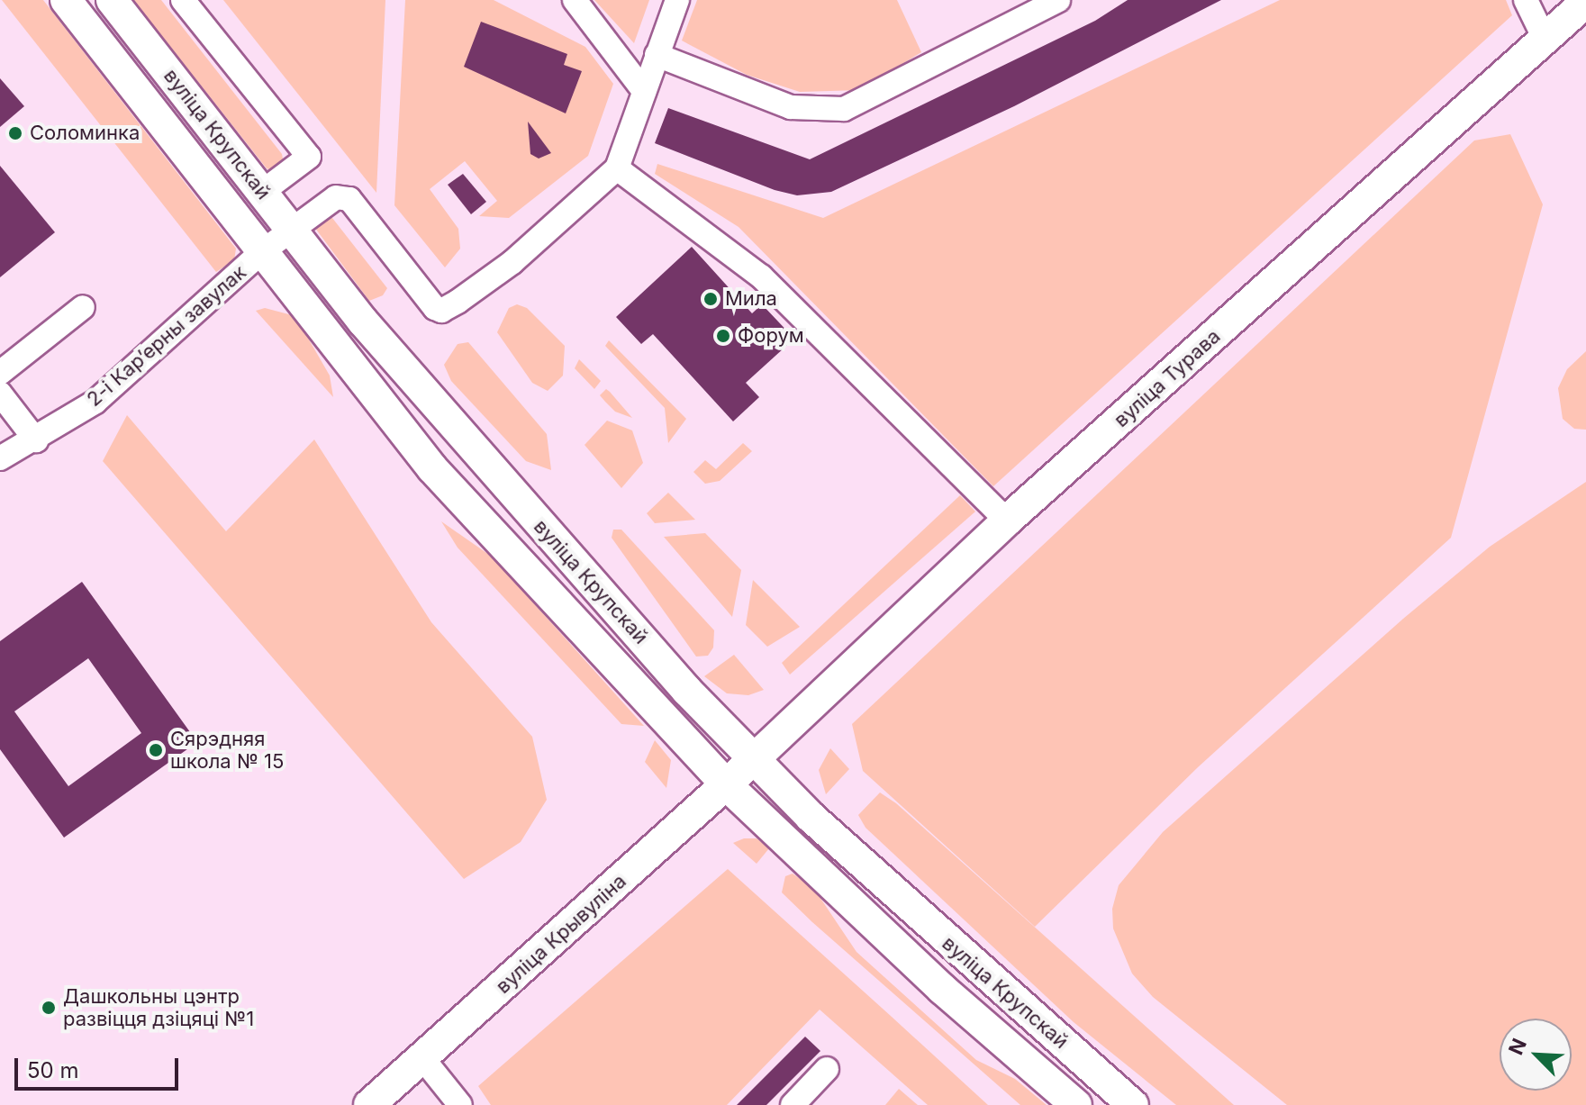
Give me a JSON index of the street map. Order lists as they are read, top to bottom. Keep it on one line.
{"streets":{"main road":["вуліца Крупскай","вуліца Турава","вуліца Крывуліна"],"street":["2-і Карʼерны завулак"]},"crossings":[["вуліца Крупскай","2-і Карʼерны завулак"],["вуліца Крупскай","вуліца Турава"],["вуліца Крупскай","вуліца Крывуліна"],["вуліца Турава","вуліца Крывуліна"]],"places":["Соломинка","Мила","Форум","Сярэдняя школа № 15","Дашкольны цэнтр развіцця дзіцяці №1"],"scale_bar":"50 m","north":"top left"}
